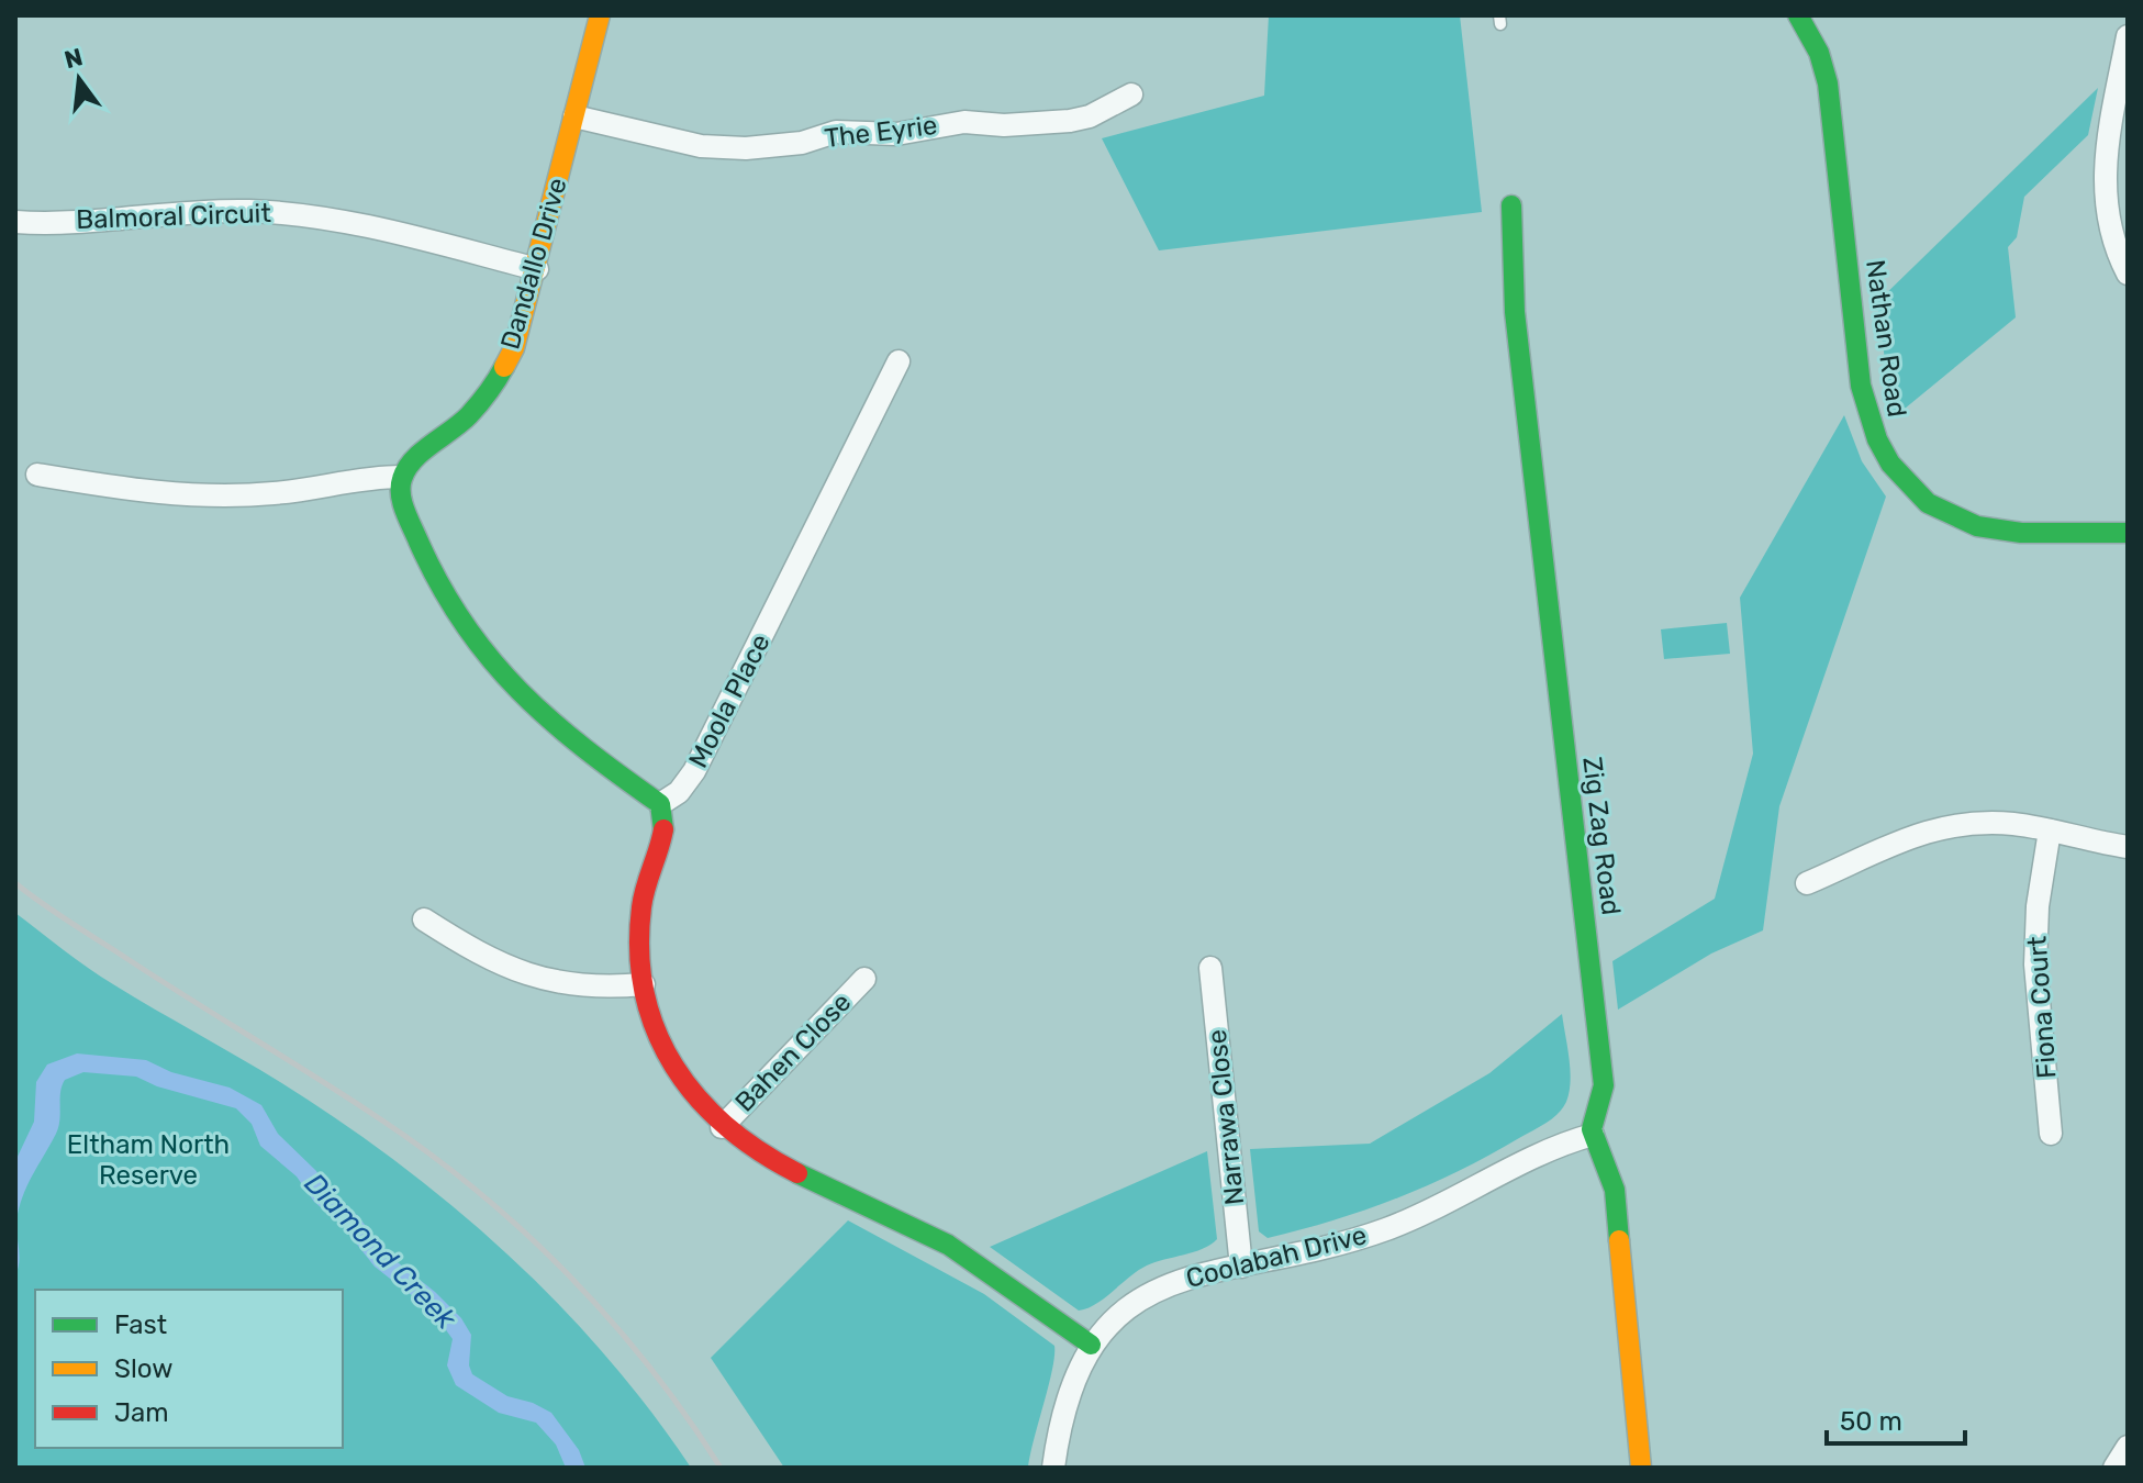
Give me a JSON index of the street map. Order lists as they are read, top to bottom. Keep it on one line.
{"streets":{"street":["The Eyrie","Balmoral Circuit","Dandallo Drive","Nathan Road","Moola Place","Zig Zag Road","Fiona Court","Bahen Close","Narrawa Close","Coolabah Drive"]},"crossings":[["The Eyrie","Dandallo Drive"],["Balmoral Circuit","Dandallo Drive"],["Zig Zag Road","Coolabah Drive"],["Narrawa Close","Coolabah Drive"]],"water":["Diamond Creek"],"parks":["Eltham North Reserve"],"legend":["Fast","Slow","Jam"],"scale_bar":"50 m","north":"top"}
